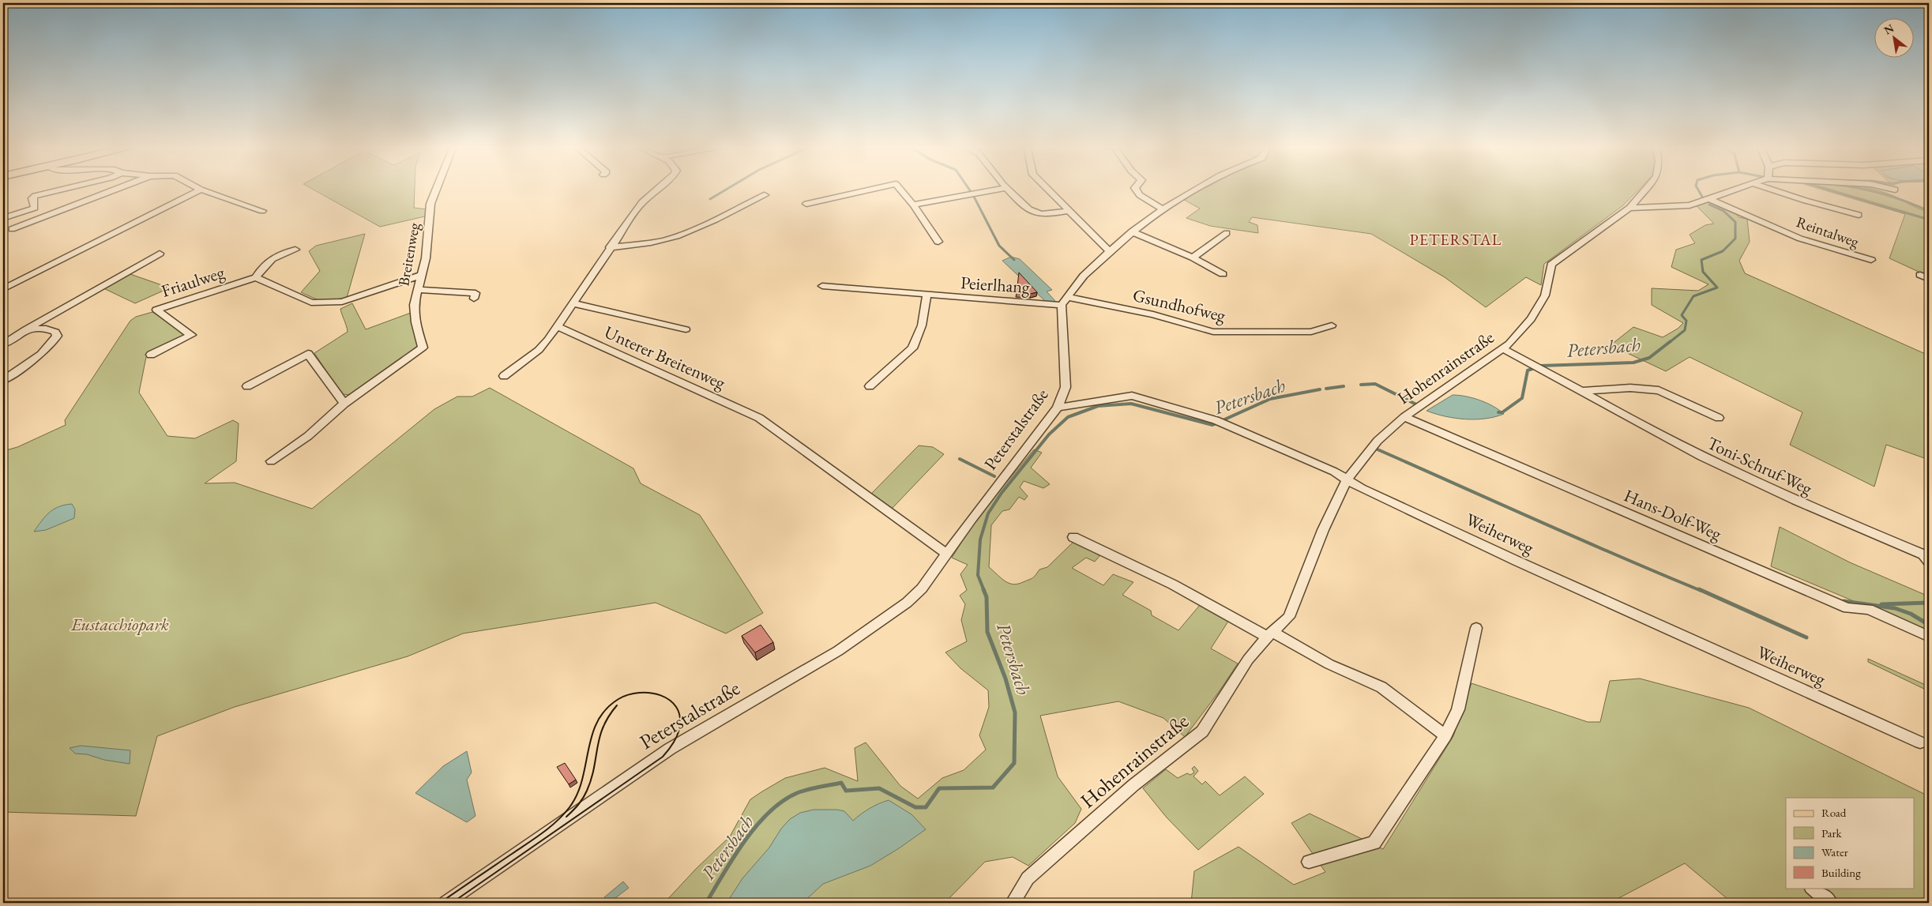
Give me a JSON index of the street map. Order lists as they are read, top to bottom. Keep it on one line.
{"streets":{"street":["Reintalweg","Breitenweg","Friaulweg","Peierlhang","Gsundhofweg","Unterer Breitenweg","Hohenrainstraße","Peterstalstraße","Toni-Schruf-Weg","Hans-Dolf-Weg","Weiherweg"]},"crossings":[["Peierlhang","Peterstalstraße"],["Unterer Breitenweg","Peterstalstraße"],["Hohenrainstraße","Toni-Schruf-Weg"],["Hohenrainstraße","Hans-Dolf-Weg"],["Hohenrainstraße","Weiherweg"],["Peterstalstraße","Weiherweg"]],"districts":["PETERSTAL"],"water":["Petersbach"],"parks":["Eustacchiopark"],"legend":["Road","Park","Water","Building"],"north":"top left"}
